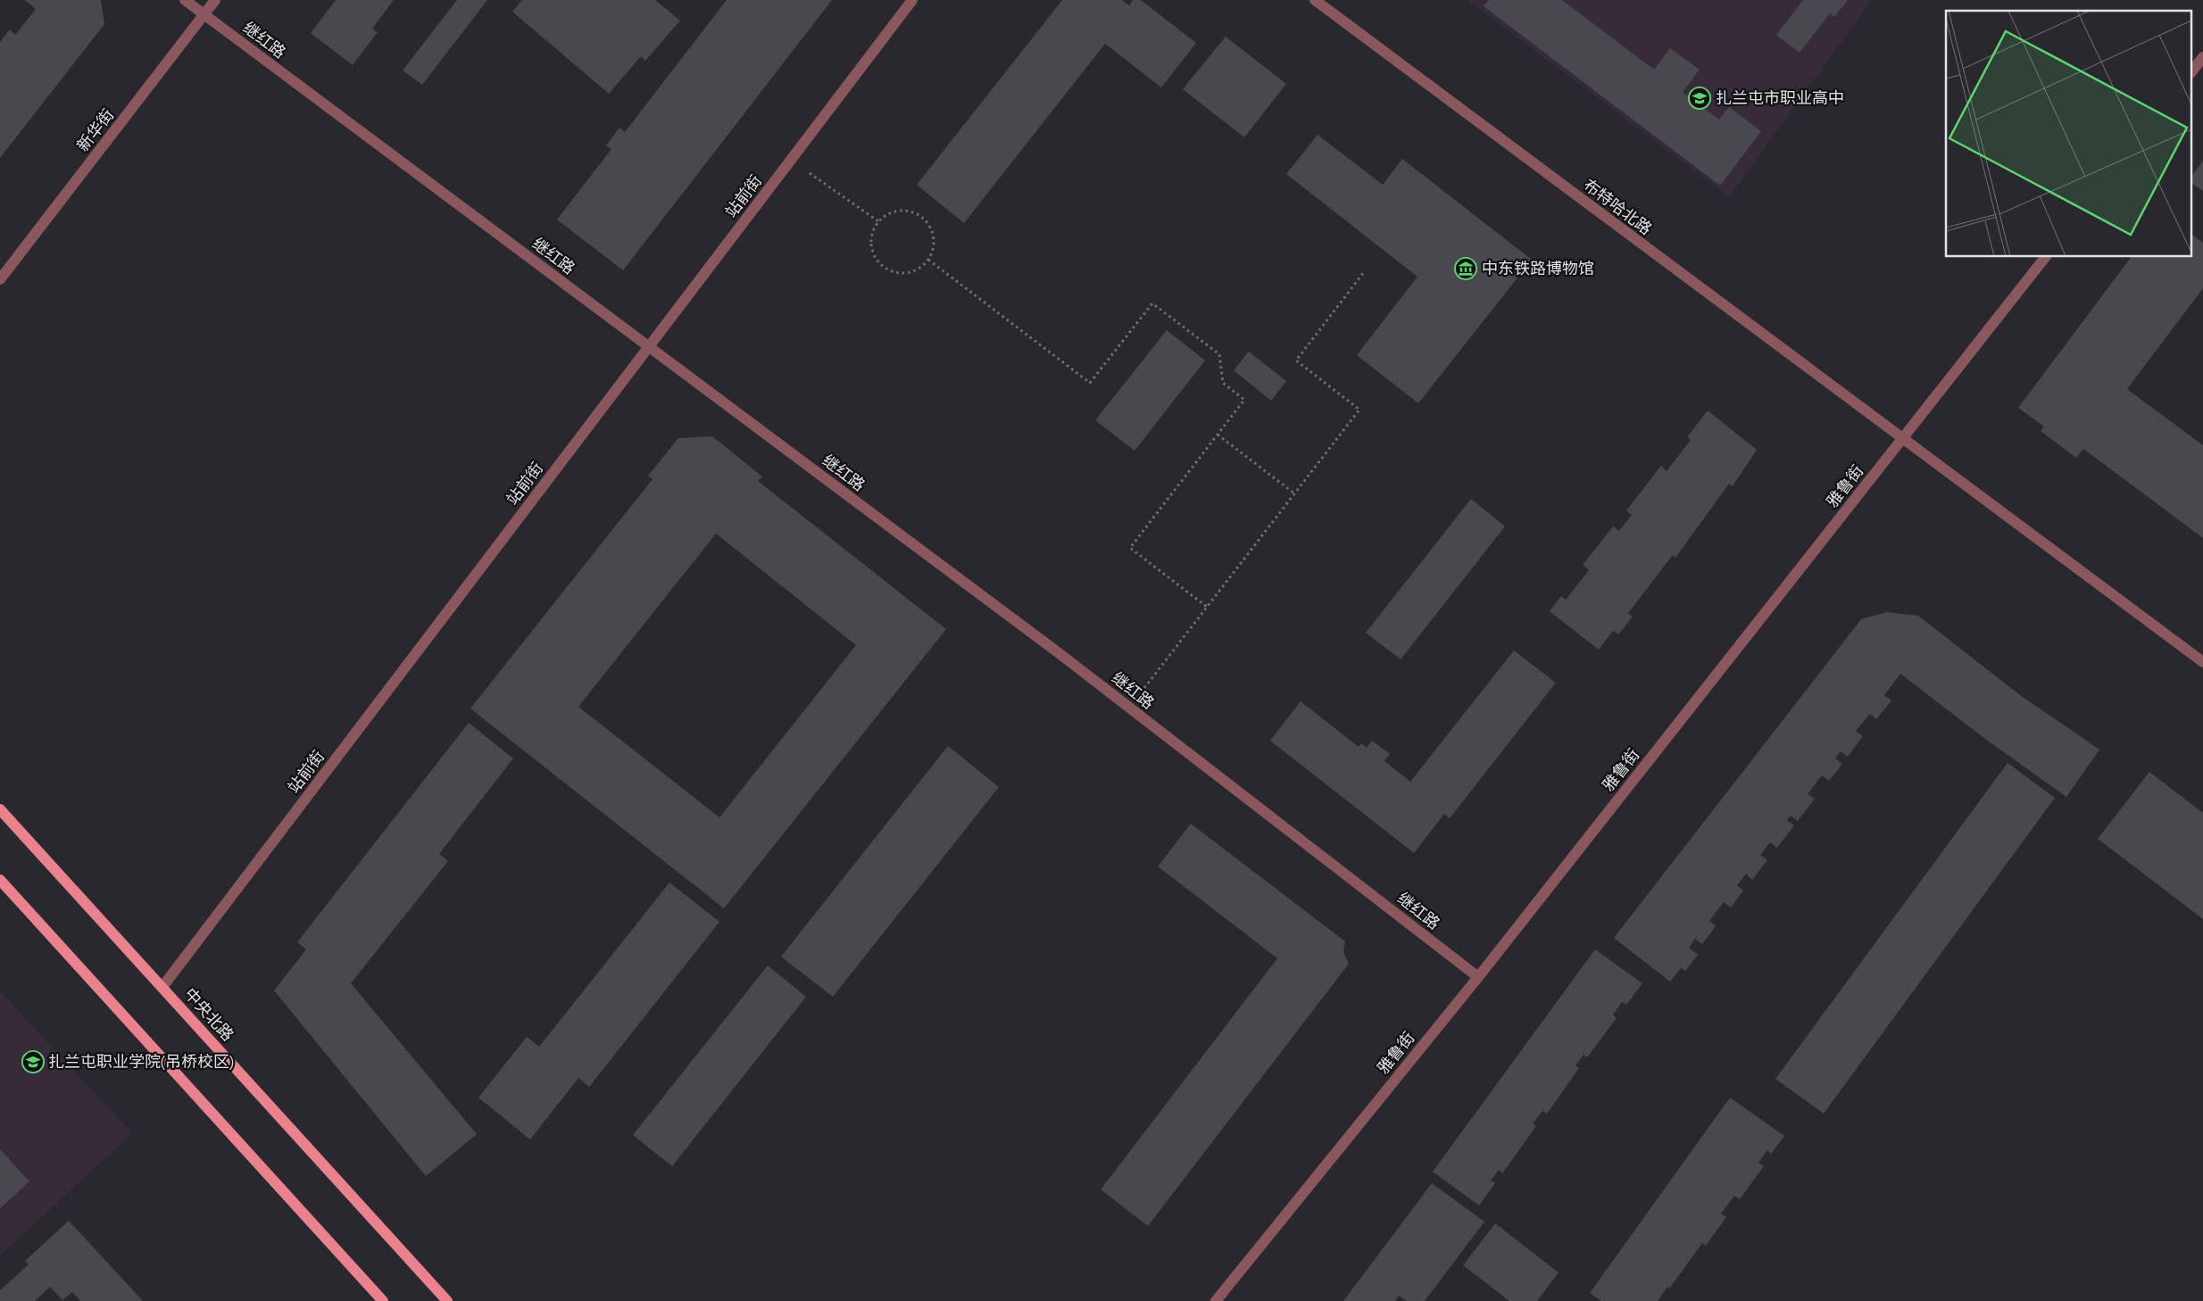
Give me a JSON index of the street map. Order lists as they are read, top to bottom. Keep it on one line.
{"streets":{"main road":["中央北路"],"street":["继红路","新华街","站前街","布特哈北路","雅鲁街"]},"crossings":[["继红路","新华街"],["继红路","站前街"],["继红路","雅鲁街"],["站前街","中央北路"],["布特哈北路","雅鲁街"]],"places":{"school or university":["扎兰屯市职业高中","扎兰屯职业学院(吊桥校区)"],"museum":["中东铁路博物馆"]}}
